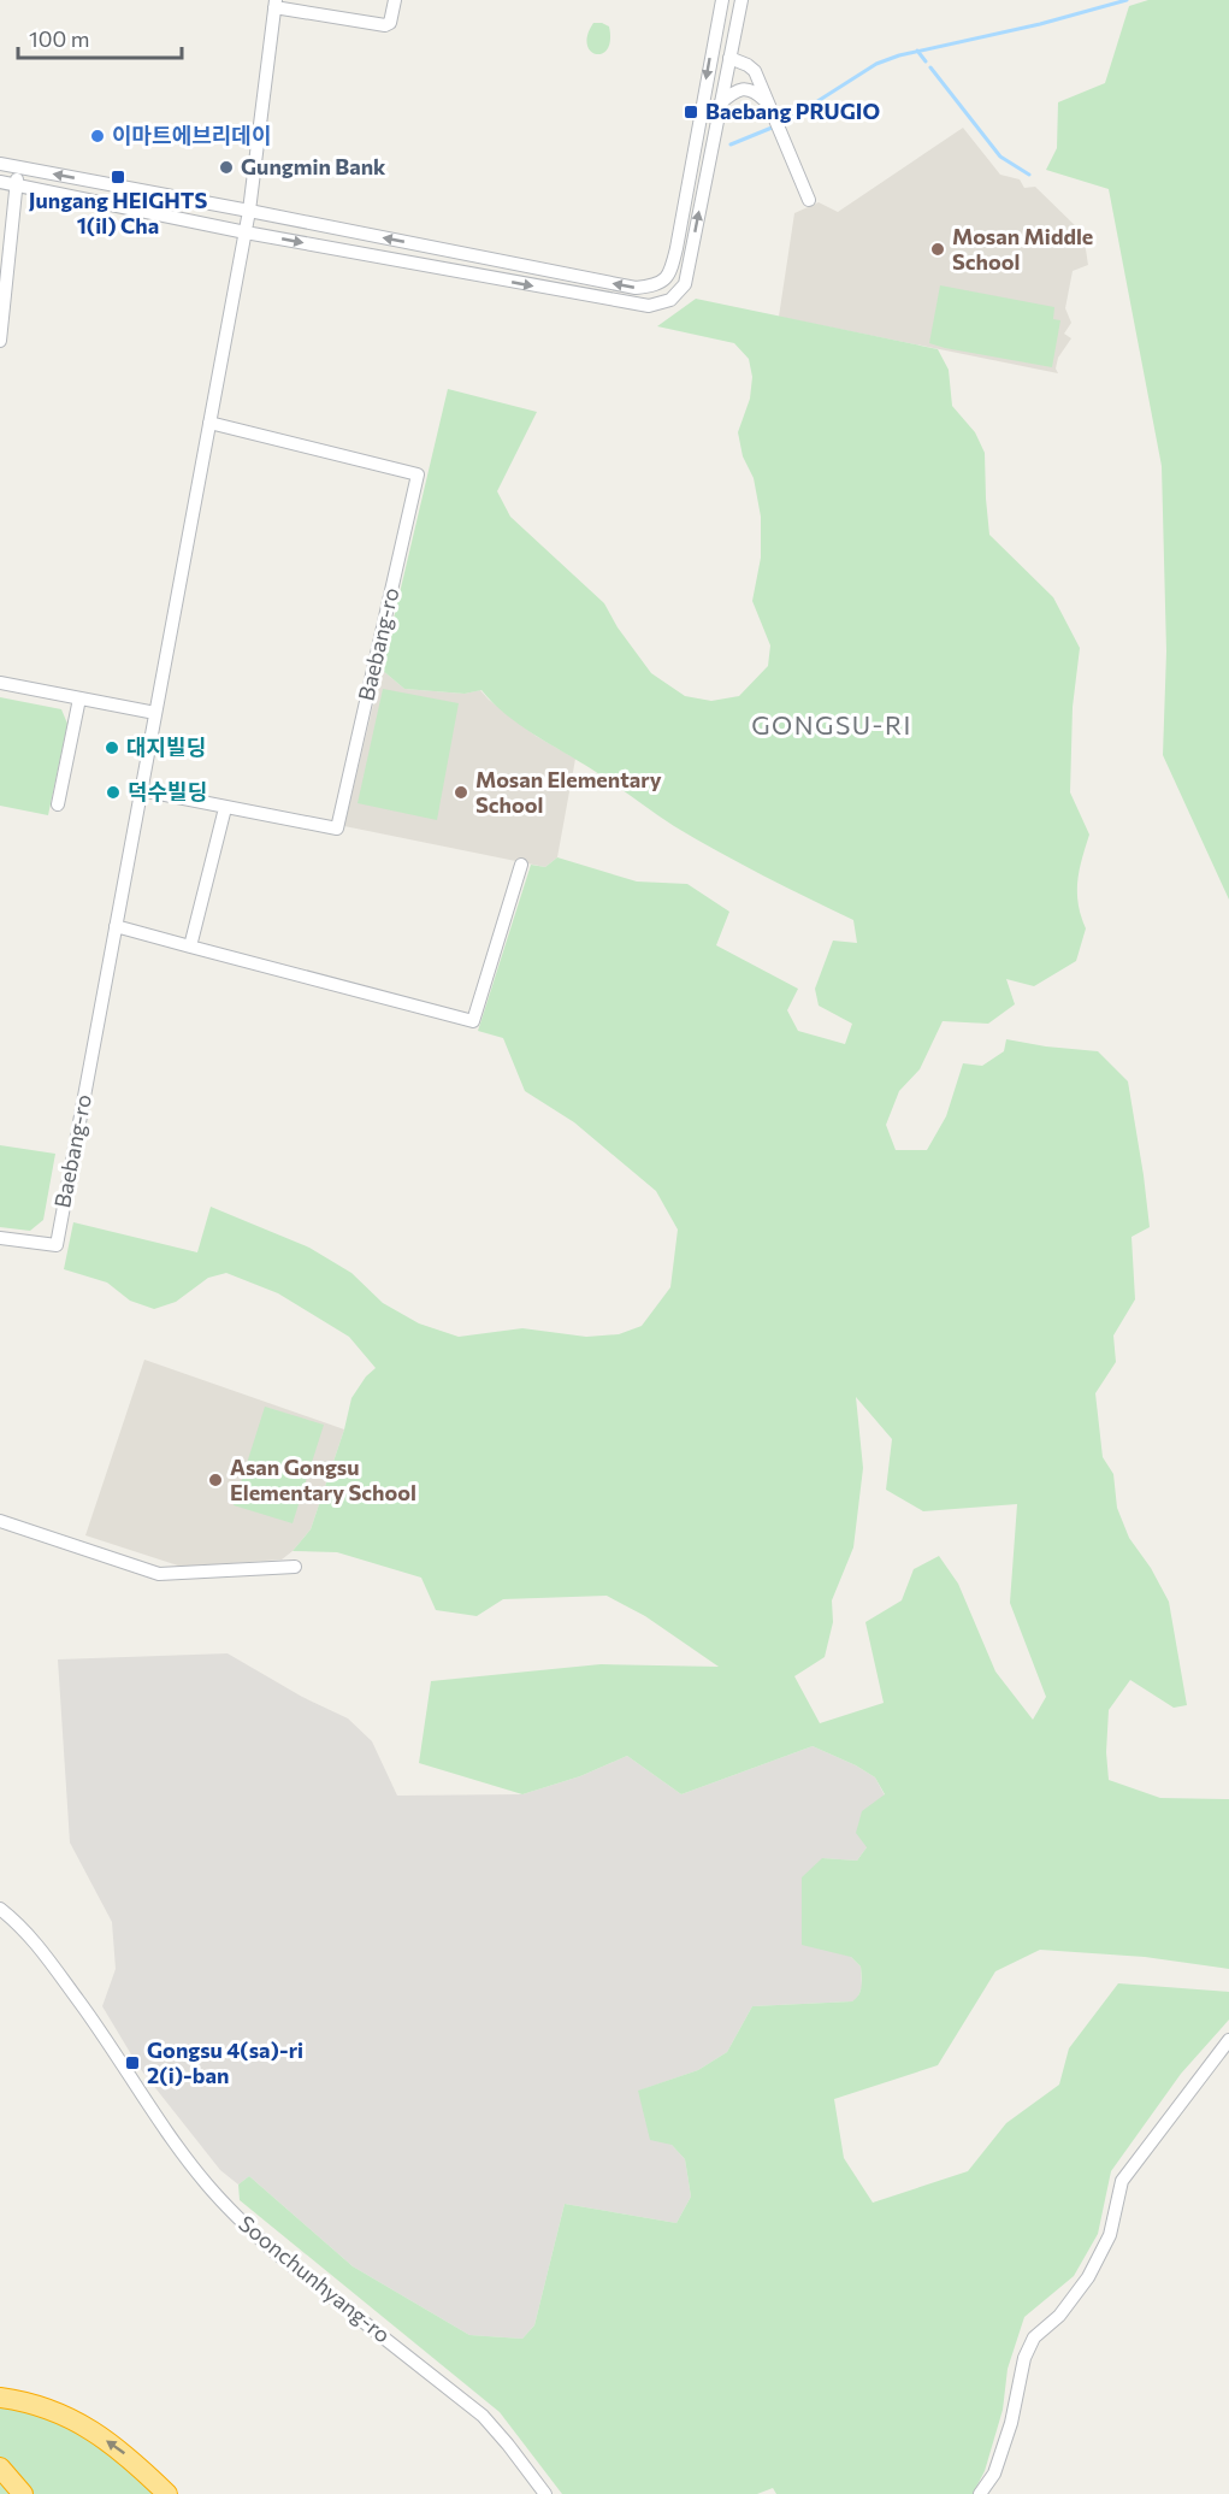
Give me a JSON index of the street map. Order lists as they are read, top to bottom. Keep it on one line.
{"streets":{"street":["Baebang-ro","Soonchunhyang-ro"]},"districts":["GONGSU-RI"],"places":{"transit":["Baebang PRUGIO","Jungang HEIGHTS 1(il) Cha","Gongsu 4(sa)-ri 2(i)-ban"],"other":["이마트에브리데이","Gungmin Bank","Mosan Middle School","대지빌딩","덕수빌딩","Mosan Elementary School","Asan Gongsu Elementary School"]},"scale_bar":"100 m"}
